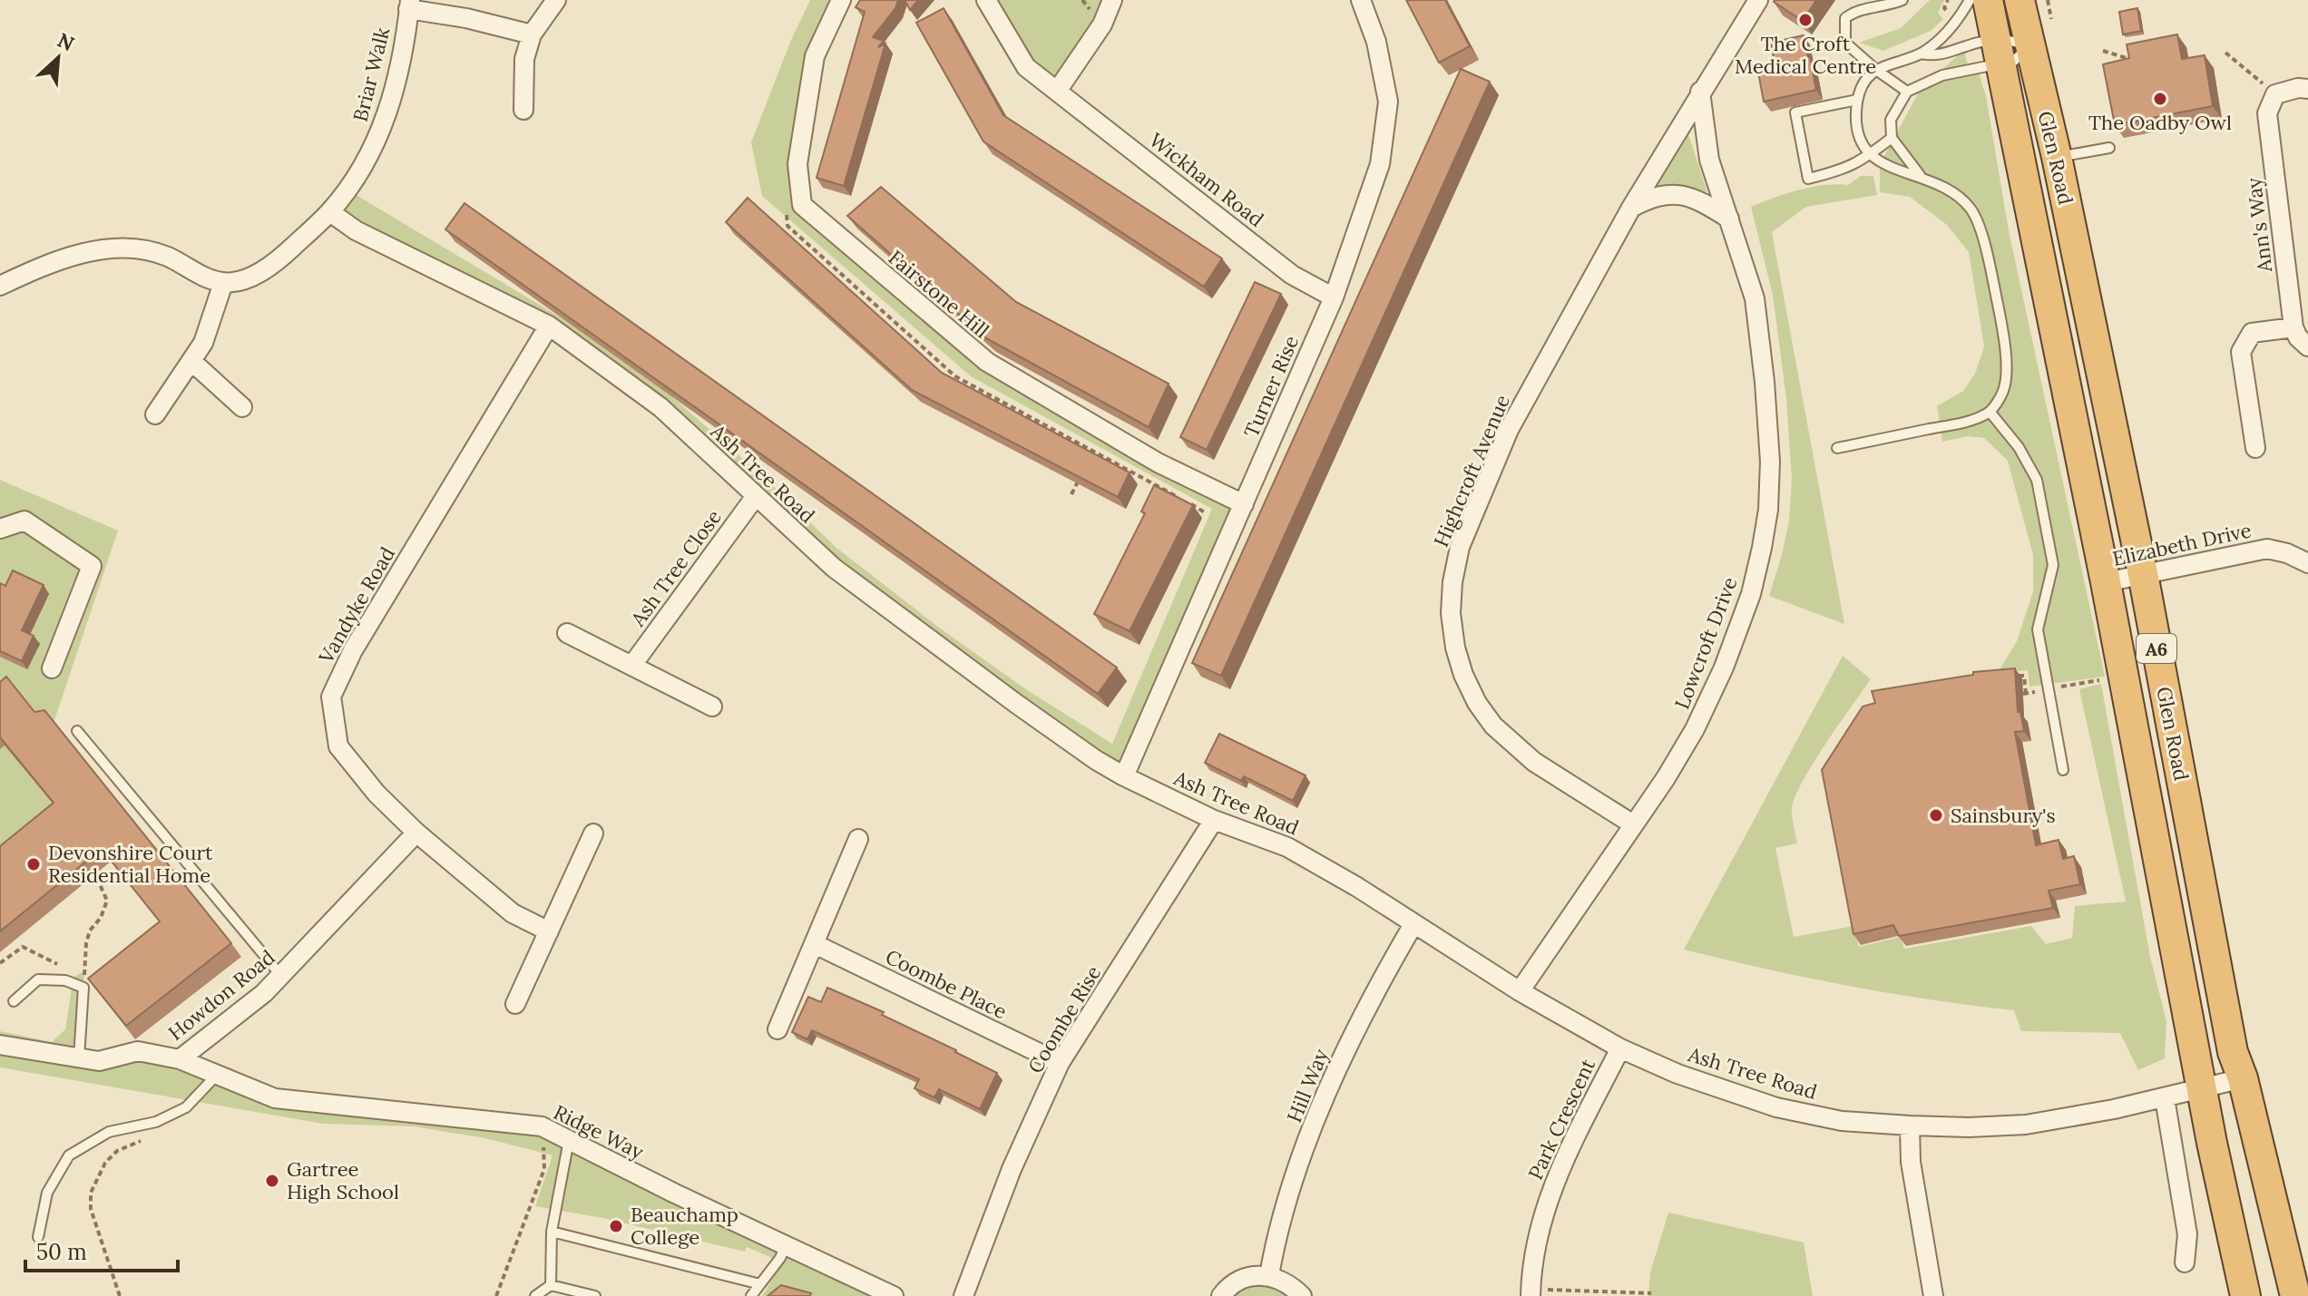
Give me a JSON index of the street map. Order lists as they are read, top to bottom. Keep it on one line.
{"streets":{"highway":["Glen Road","A6"],"street":["Briar Walk","Wickham Road","Ann's Way","Fairstone Hill","Turner Rise","Highcroft Avenue","Ash Tree Road","Elizabeth Drive","Ash Tree Close","Vandyke Road","Lowcroft Drive","Coombe Place","Howdon Road","Coombe Rise","Hill Way","Park Crescent","Ridge Way"]},"crossings":[["Briar Walk","Ash Tree Road"],["Glen Road","Ash Tree Road"],["Glen Road","Elizabeth Drive"],["Wickham Road","Turner Rise"],["Fairstone Hill","Turner Rise"],["Turner Rise","Ash Tree Road"],["Highcroft Avenue","Lowcroft Drive"],["Ash Tree Road","Ash Tree Close"],["Ash Tree Road","Vandyke Road"],["Ash Tree Road","Lowcroft Drive"],["Ash Tree Road","Coombe Rise"],["Ash Tree Road","Hill Way"],["Ash Tree Road","Park Crescent"],["Vandyke Road","Howdon Road"],["Coombe Place","Coombe Rise"],["Howdon Road","Ridge Way"]],"places":["The Croft Medical Centre","The Oadby Owl","Sainsbury's","Devonshire Court Residential Home","Gartree High School","Beauchamp College"],"scale_bar":"50 m","north":"top right"}
